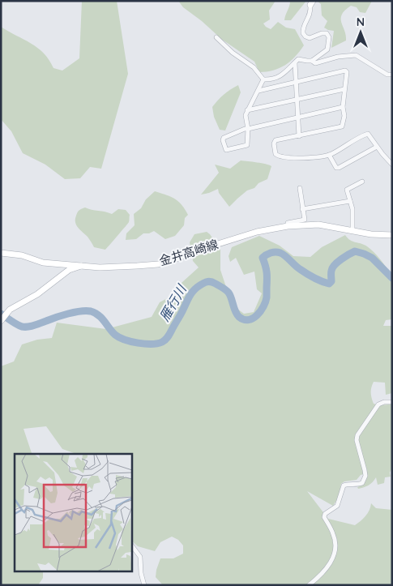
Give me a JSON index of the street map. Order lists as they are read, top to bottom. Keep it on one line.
{"streets":{"main road":["金井高崎線"]},"water":["雁行川"],"north":"top"}
